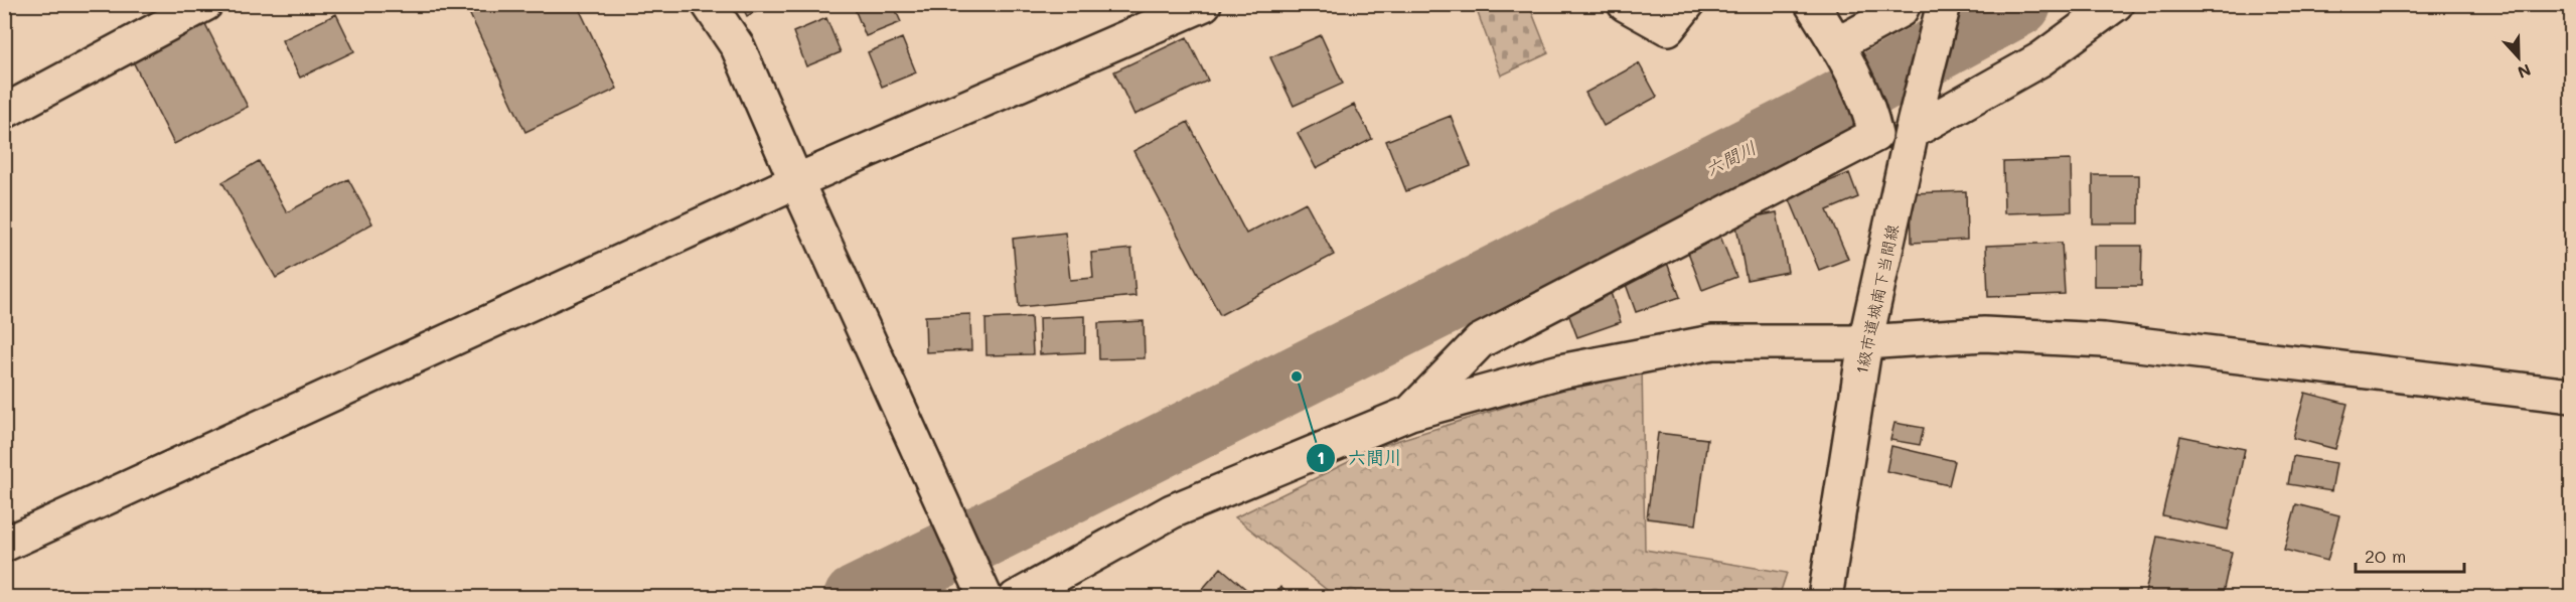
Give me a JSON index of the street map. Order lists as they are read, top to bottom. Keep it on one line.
{"streets":{"street":["1級市道城南下当間線"]},"water":["六間川"],"places":["六間川"],"scale_bar":"20 m","north":"bottom"}
